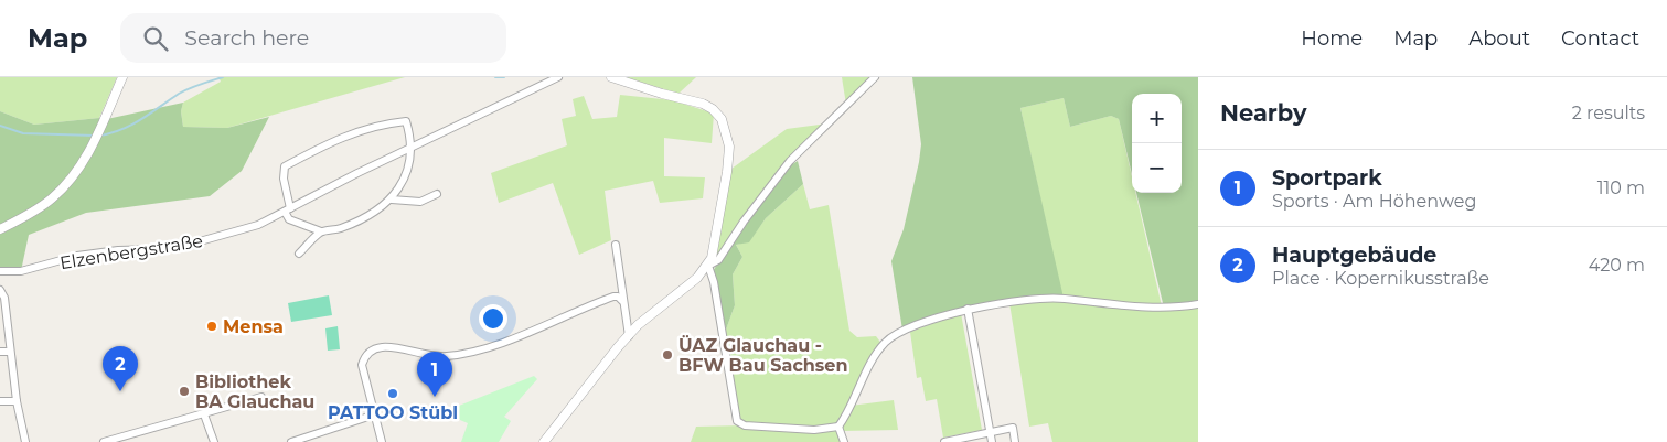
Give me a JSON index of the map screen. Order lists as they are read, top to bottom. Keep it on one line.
{"streets":{"street":["Elzenbergstraße"]},"places":["Mensa","ÜAZ Glauchau - BFW Bau Sachsen","Bibliothek BA Glauchau","PATTOO Stübl"],"page":{"header":"Map","search":"Search here","nav":["Home","Map","About","Contact"],"heading":["Nearby","2 results"],"map_buttons":["+","−"],"list":[{"mark":"1","name":"Sportpark","note":"Sports · Am Höhenweg","value":"110 m"},{"mark":"2","name":"Hauptgebäude","note":"Place · Kopernikusstraße","value":"420 m"}],"pins":["2","1"]}}
